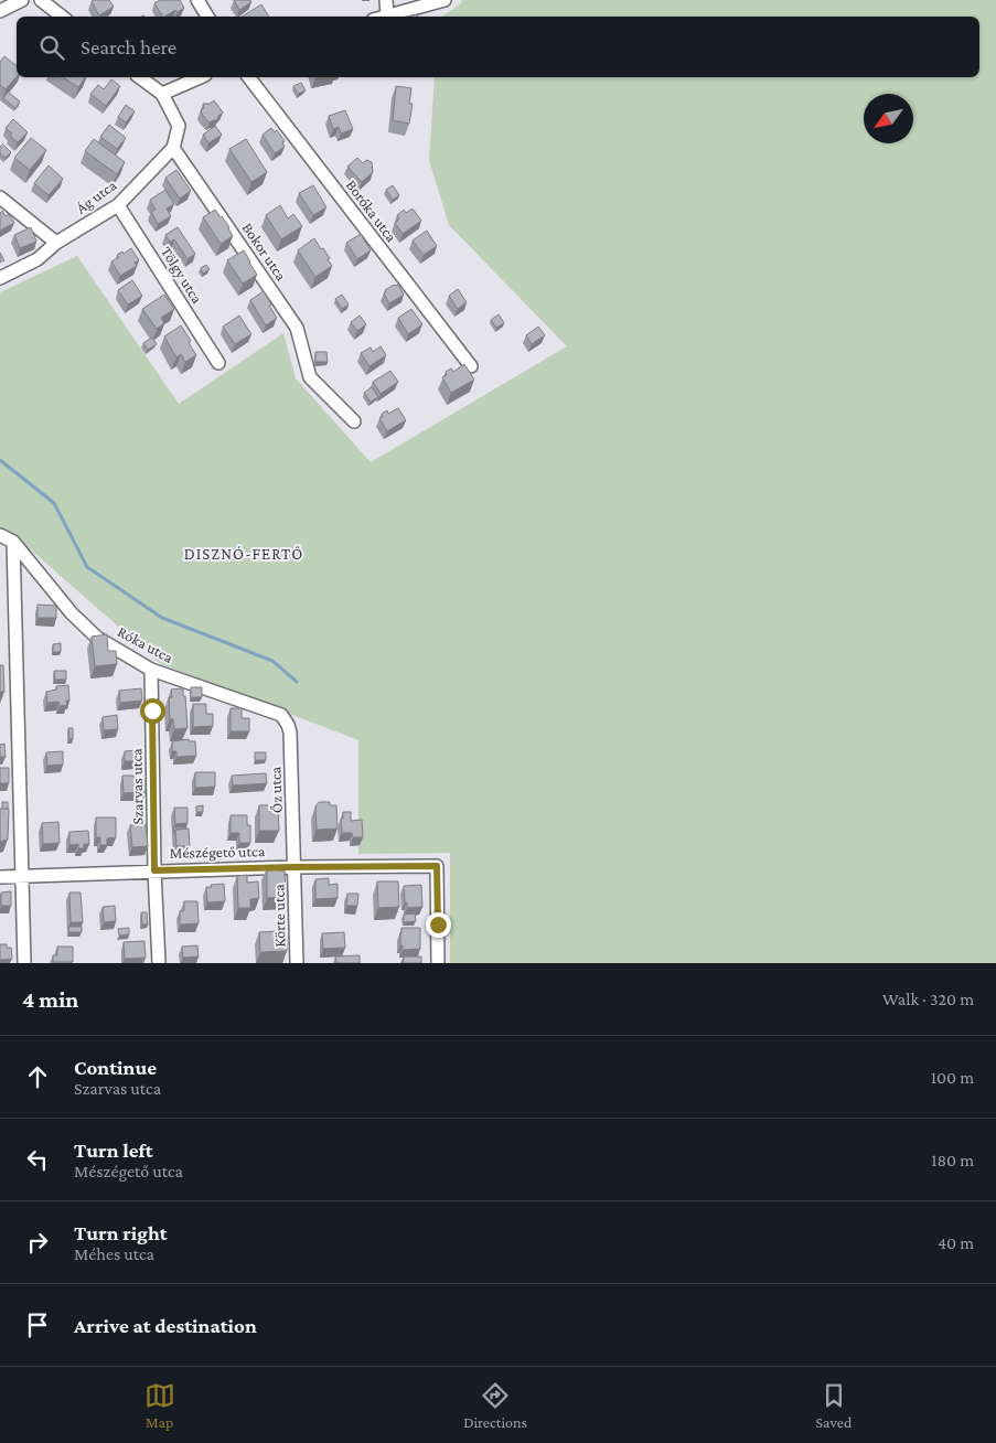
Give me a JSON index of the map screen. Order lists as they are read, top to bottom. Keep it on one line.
{"streets":{"street":["Ág utca","Boróka utca","Bokor utca","Tölgy utca","Róka utca","Szarvas utca","Őz utca","Mészégető utca","Körte utca"]},"crossings":[["Ág utca","Bokor utca"],["Ág utca","Tölgy utca"],["Róka utca","Szarvas utca"],["Róka utca","Őz utca"],["Szarvas utca","Mészégető utca"],["Őz utca","Mészégető utca"],["Őz utca","Körte utca"],["Mészégető utca","Körte utca"]],"districts":["DISZNÓ-FERTŐ"],"north":"bottom left","page":{"search":"Search here","heading":["4 min","Walk · 320 m"],"list":[["Continue","Szarvas utca","100 m"],["Turn left","Mészégető utca","180 m"],["Turn right","Méhes utca","40 m"],"Arrive at destination"],"nav":["Map","Directions","Saved"]}}
